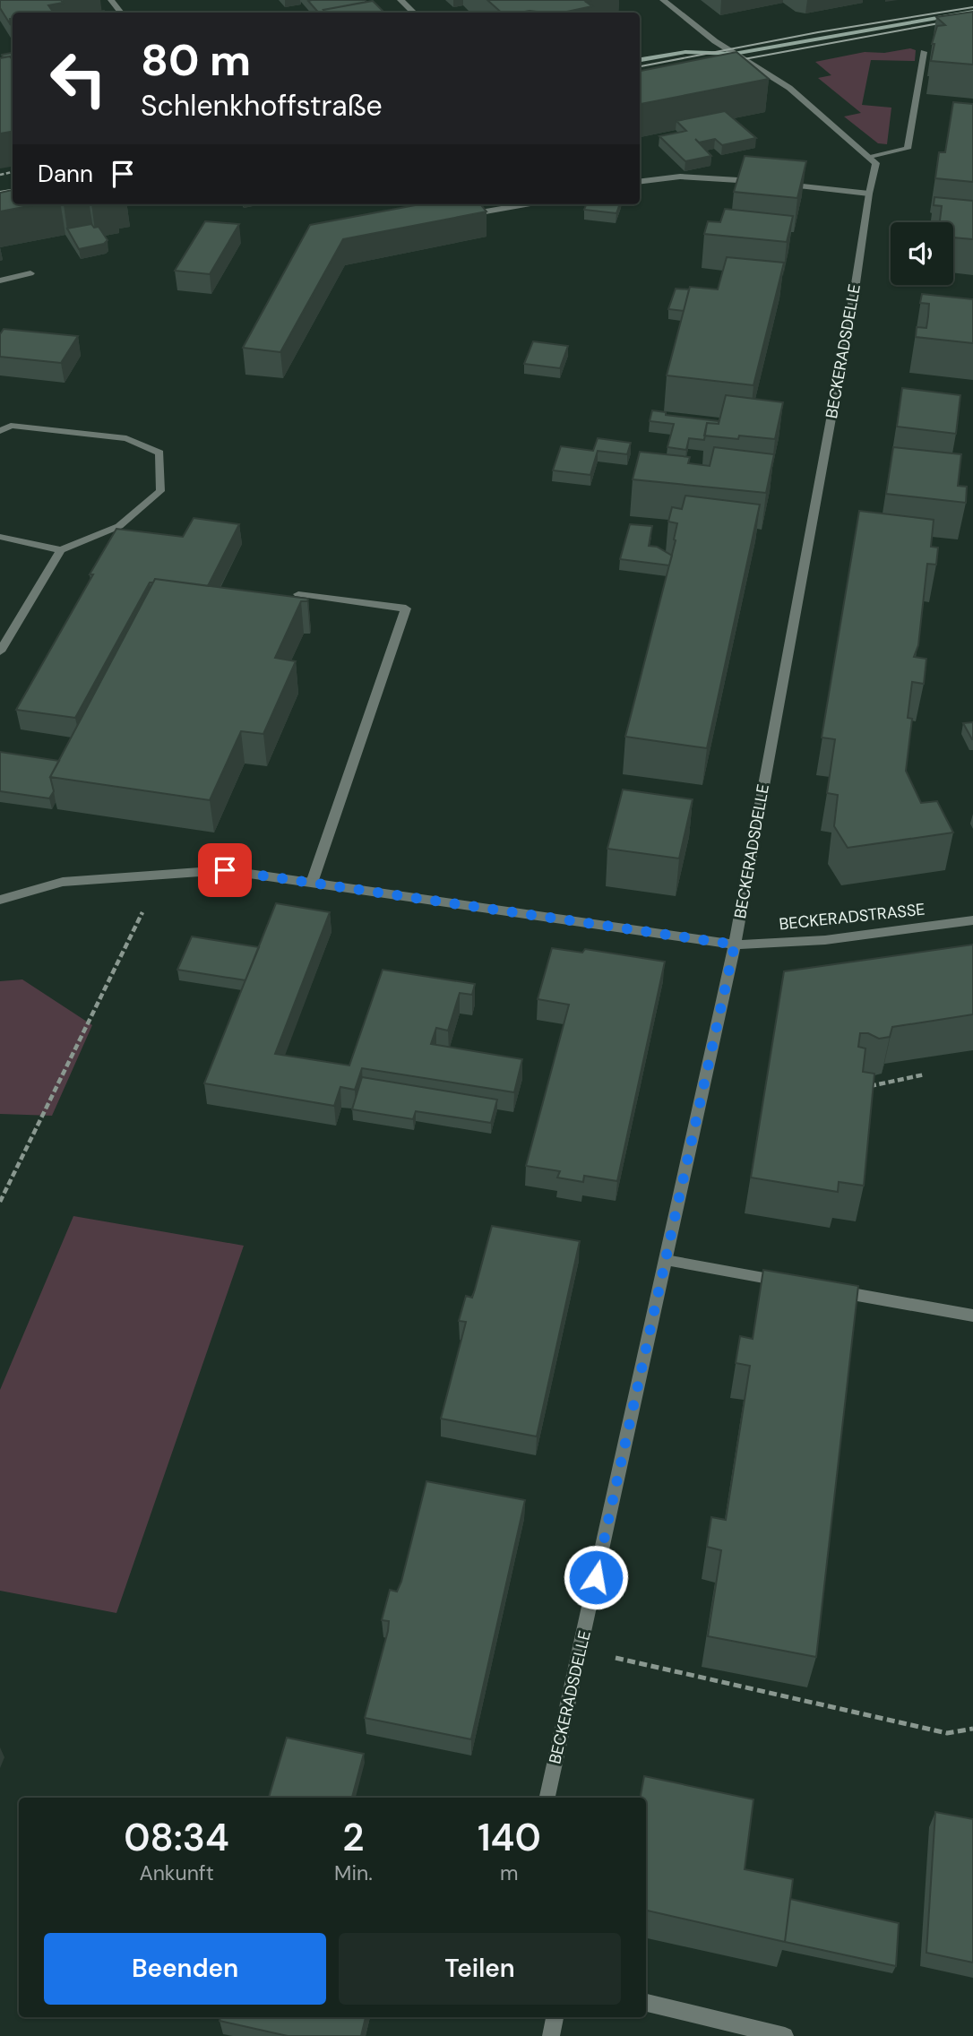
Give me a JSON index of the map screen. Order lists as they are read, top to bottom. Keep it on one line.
{"streets":{"street":["BECKERADSDELLE","BECKERADSTRASSE"]},"crossings":[["BECKERADSDELLE","BECKERADSTRASSE"]],"page":{"turn":["80 m","Schlenkhoffstraße"],"then":"Dann","eta":["08:34","Ankunft","2","Min.","140","m"],"buttons":["Beenden","Teilen"]}}
